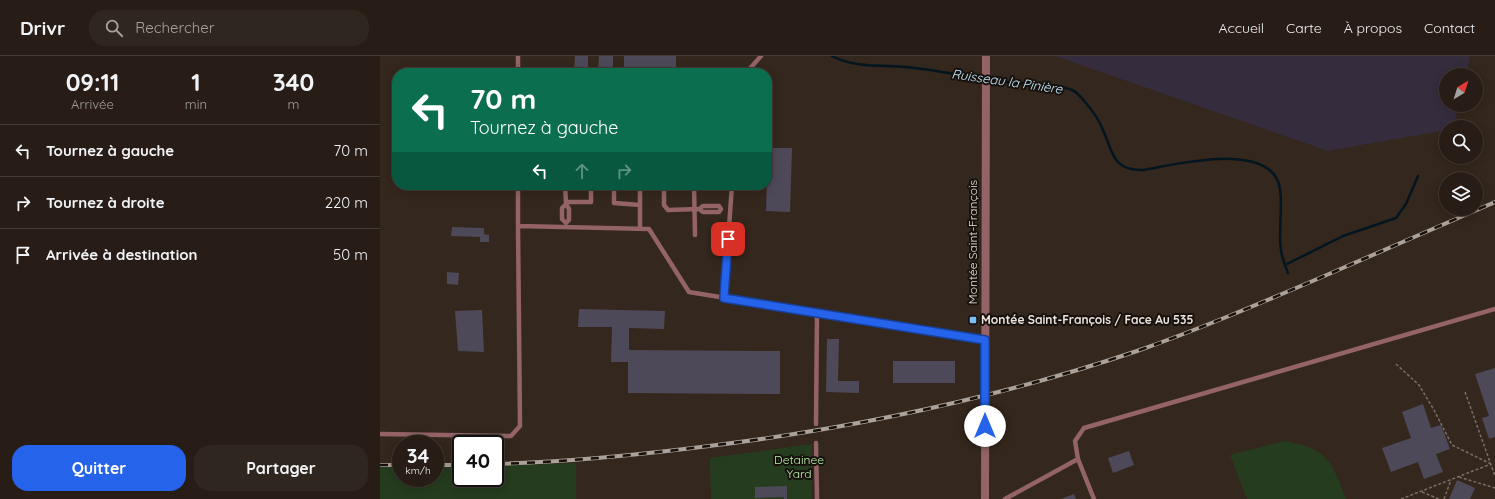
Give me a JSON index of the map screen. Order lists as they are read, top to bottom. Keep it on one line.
{"streets":{"street":["Montée Saint-François"]},"water":["Ruisseau la Pinière"],"parks":["Detainee Yard"],"places":{"transit":["Montée Saint-François / Face Au 535"]},"north":"top right","page":{"header":"Drivr","search":"Rechercher","nav":["Accueil","Carte","À propos","Contact"],"eta":["09:11","Arrivée","1","min","340","m"],"turn":["70 m","Tournez à gauche"],"list":[{"name":"Tournez à gauche","value":"70 m"},{"name":"Tournez à droite","value":"220 m"},{"name":"Arrivée à destination","value":"50 m"}],"speed":"34 km/h","limit":"40","buttons":["Quitter","Partager"]}}
